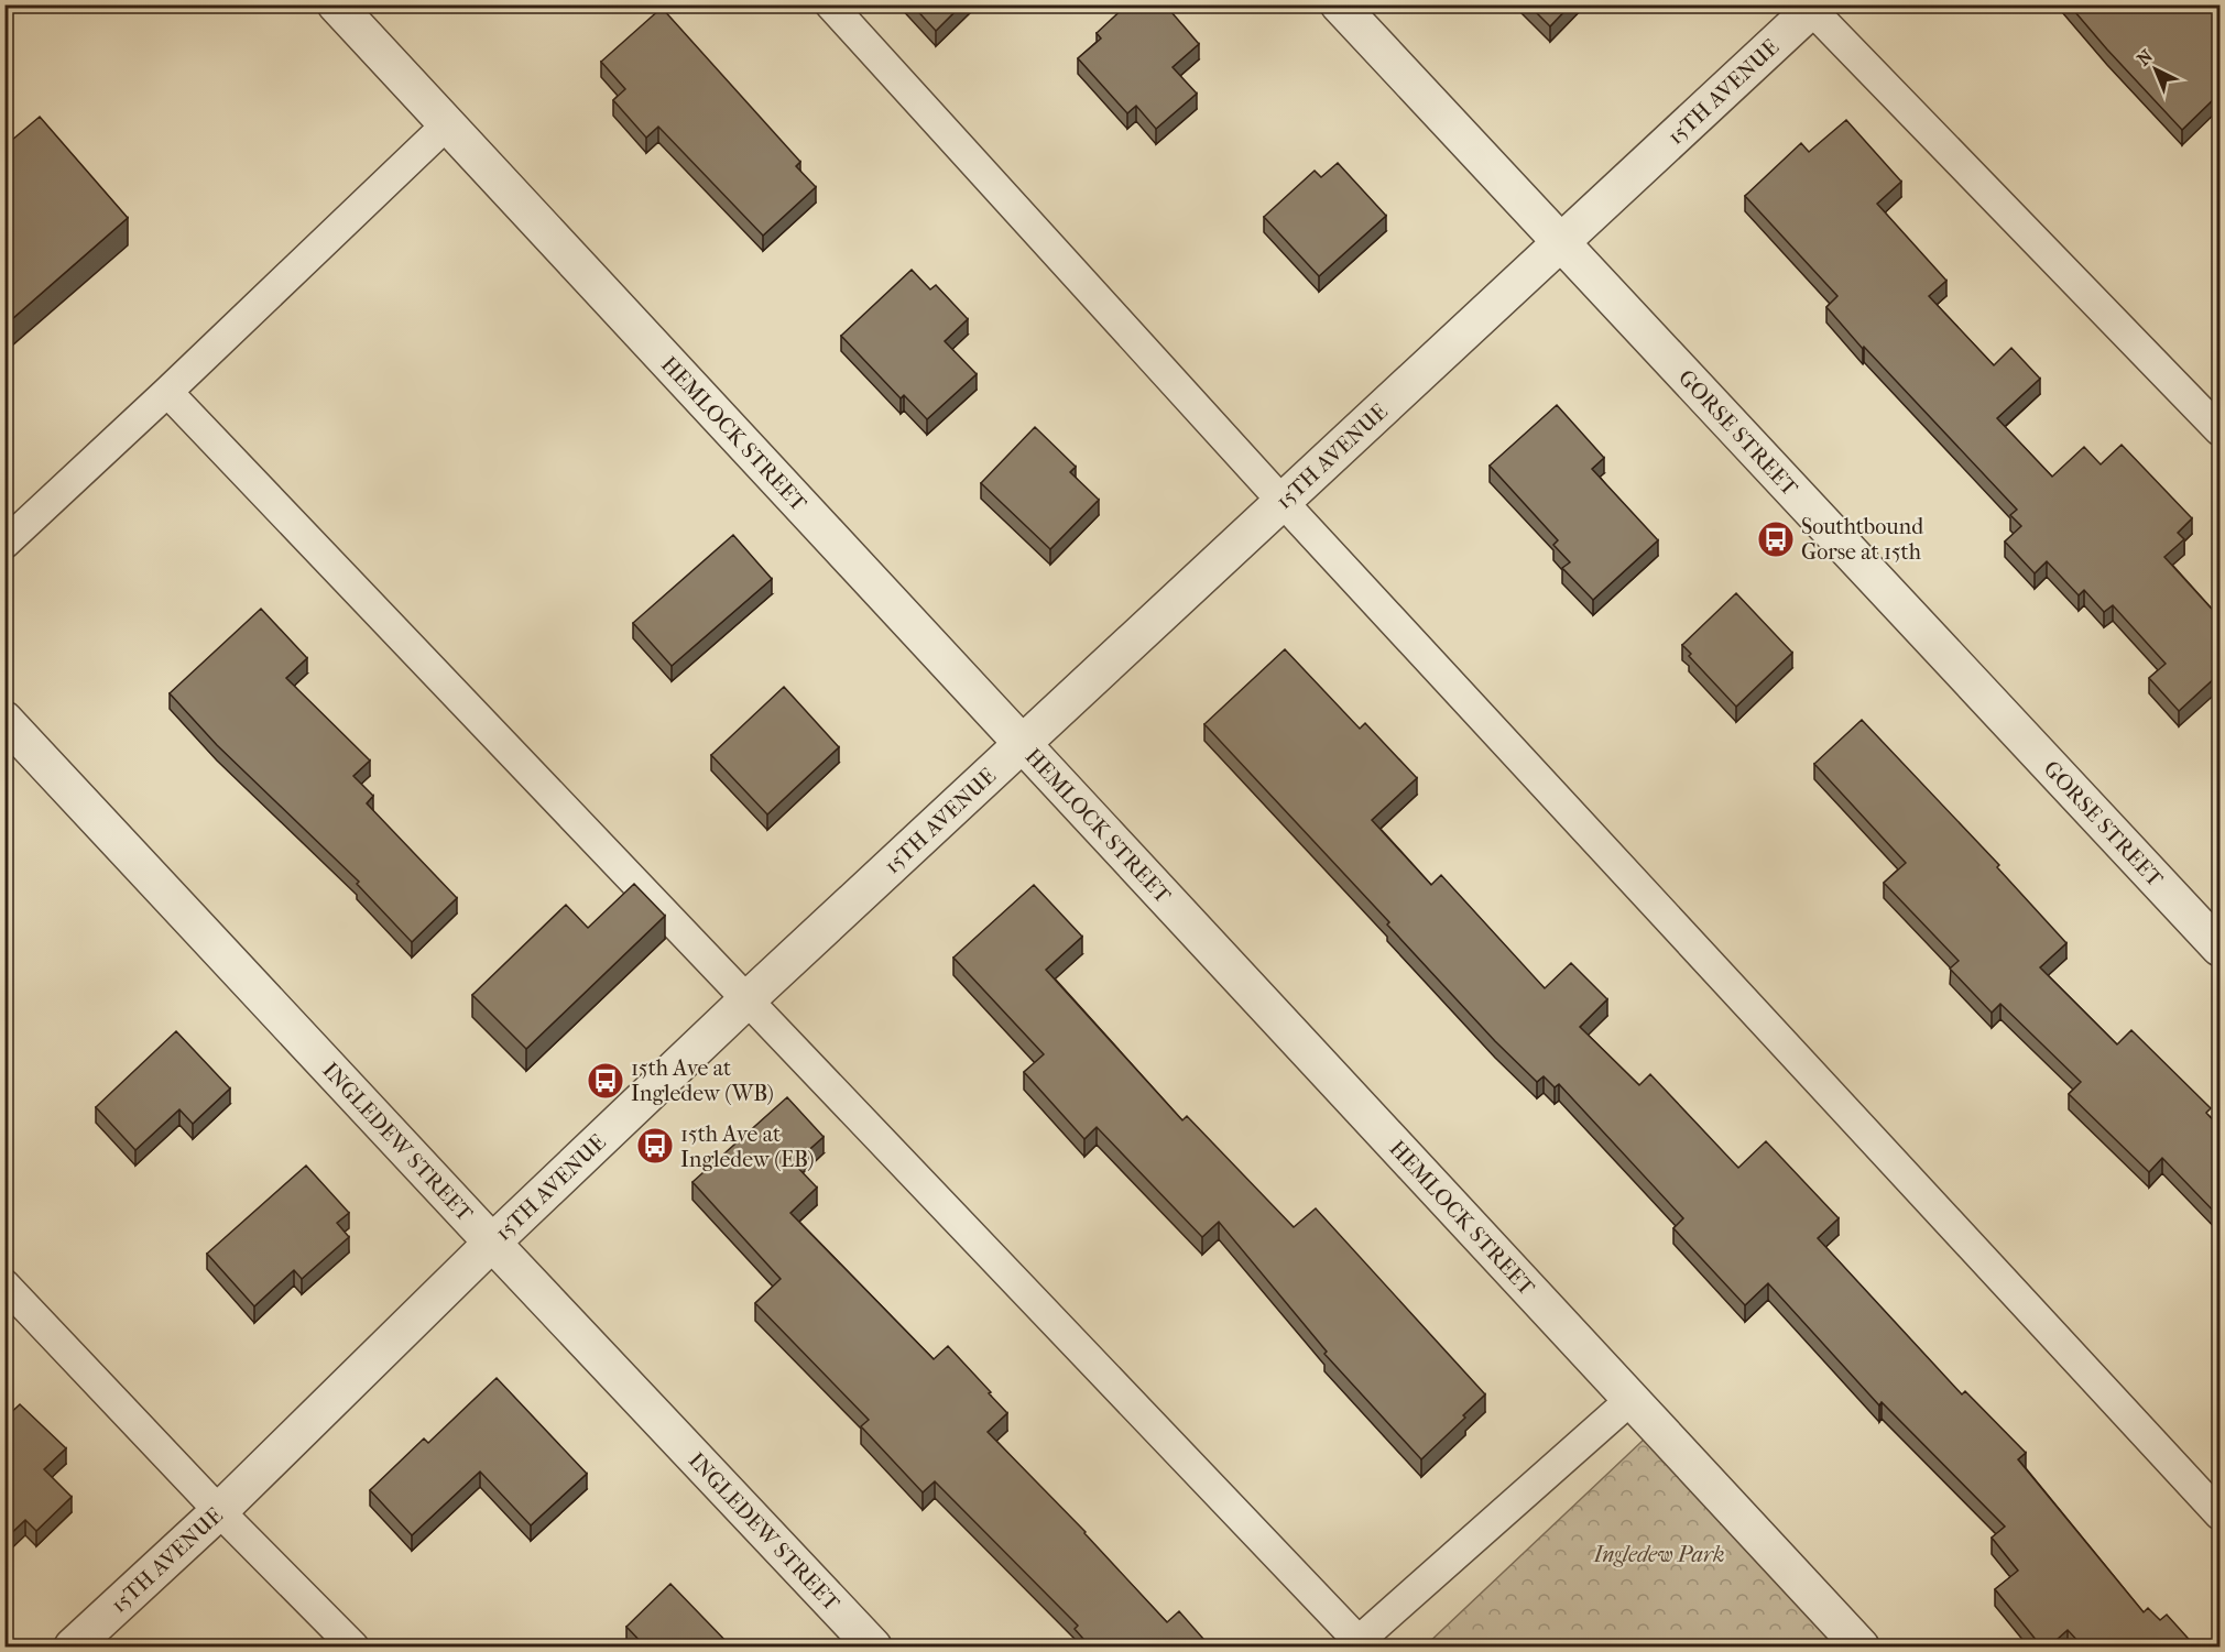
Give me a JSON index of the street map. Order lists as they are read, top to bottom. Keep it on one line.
{"streets":{"street":["15TH AVENUE","GORSE STREET","HEMLOCK STREET","INGLEDEW STREET"]},"crossings":[["15TH AVENUE","GORSE STREET"],["15TH AVENUE","HEMLOCK STREET"],["15TH AVENUE","INGLEDEW STREET"]],"parks":["Ingledew Park"],"places":{"bus stop":["Southtbound Gorse at 15th","15th Ave at Ingledew (WB)","15th Ave at Ingledew (EB)"]},"north":"top left"}
